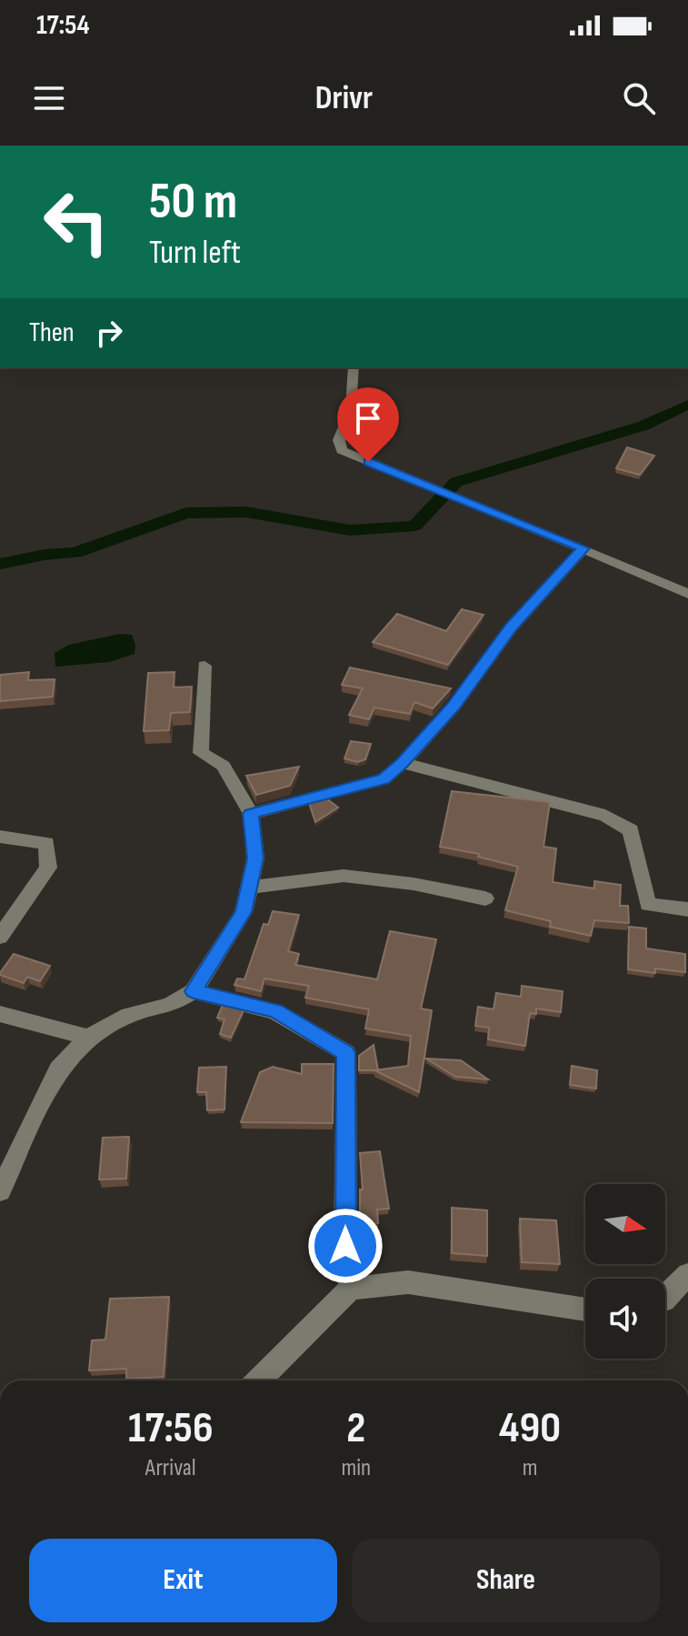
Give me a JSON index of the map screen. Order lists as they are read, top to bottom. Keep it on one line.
{"north":"right","page":{"status":"17:54","header":"Drivr","turn":["50 m","Turn left"],"then":"Then","eta":["17:56","Arrival","2","min","490","m"],"buttons":["Exit","Share"]}}
